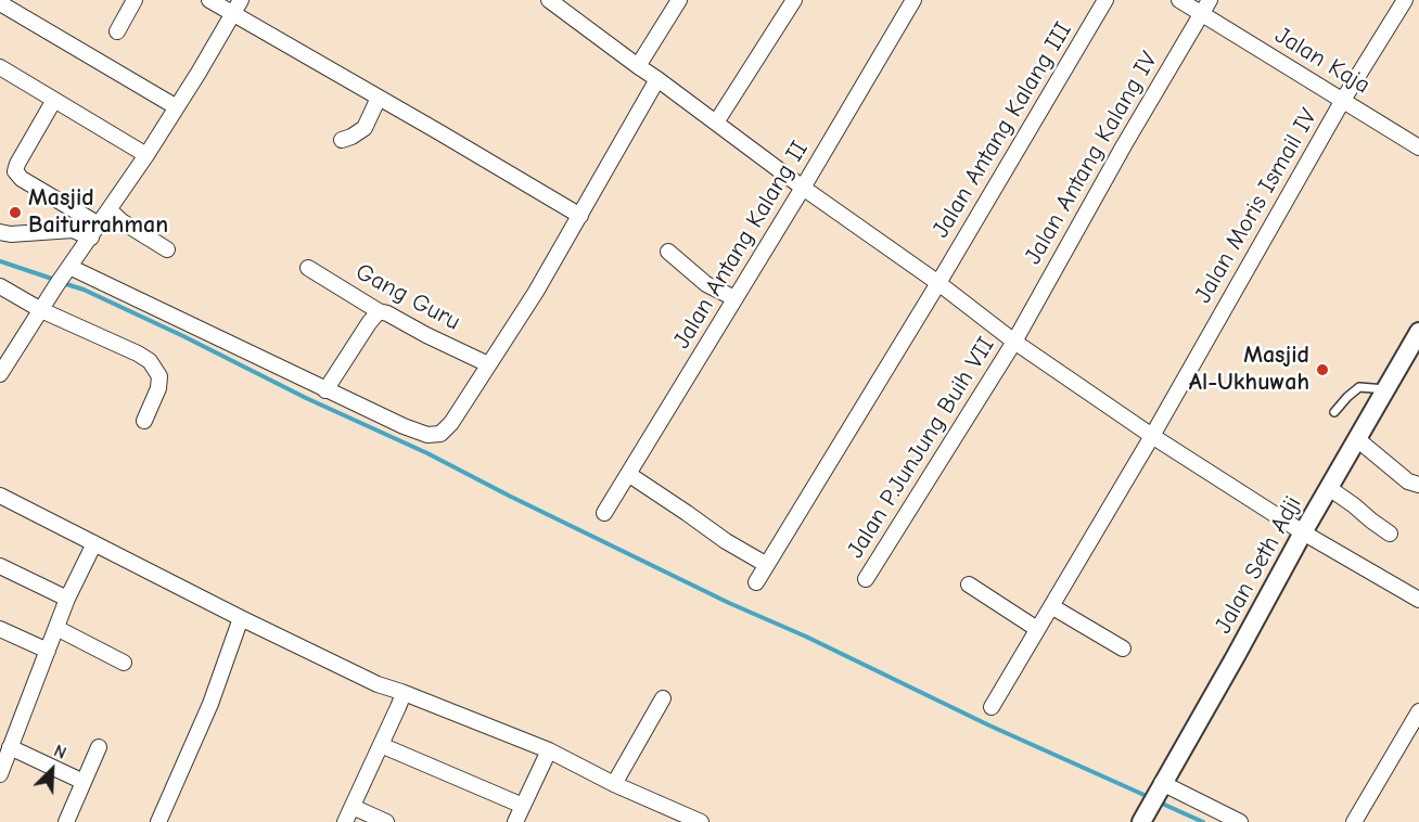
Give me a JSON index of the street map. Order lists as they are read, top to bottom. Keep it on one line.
{"streets":{"street":["Jalan Kaja","Jalan Antang Kalang III","Jalan Antang Kalang IV","Jalan Moris Ismail IV","Jalan Antang Kalang II","Gang Guru","Jalan P.JunJung Buih VII","Jalan Seth Adji"]},"crossings":[["Jalan Kaja","Jalan Antang Kalang IV"],["Jalan Kaja","Jalan Moris Ismail IV"],["Jalan Antang Kalang IV","Jalan P.JunJung Buih VII"]],"places":["Masjid Baiturrahman","Masjid Al-Ukhuwah"],"north":"top right"}
